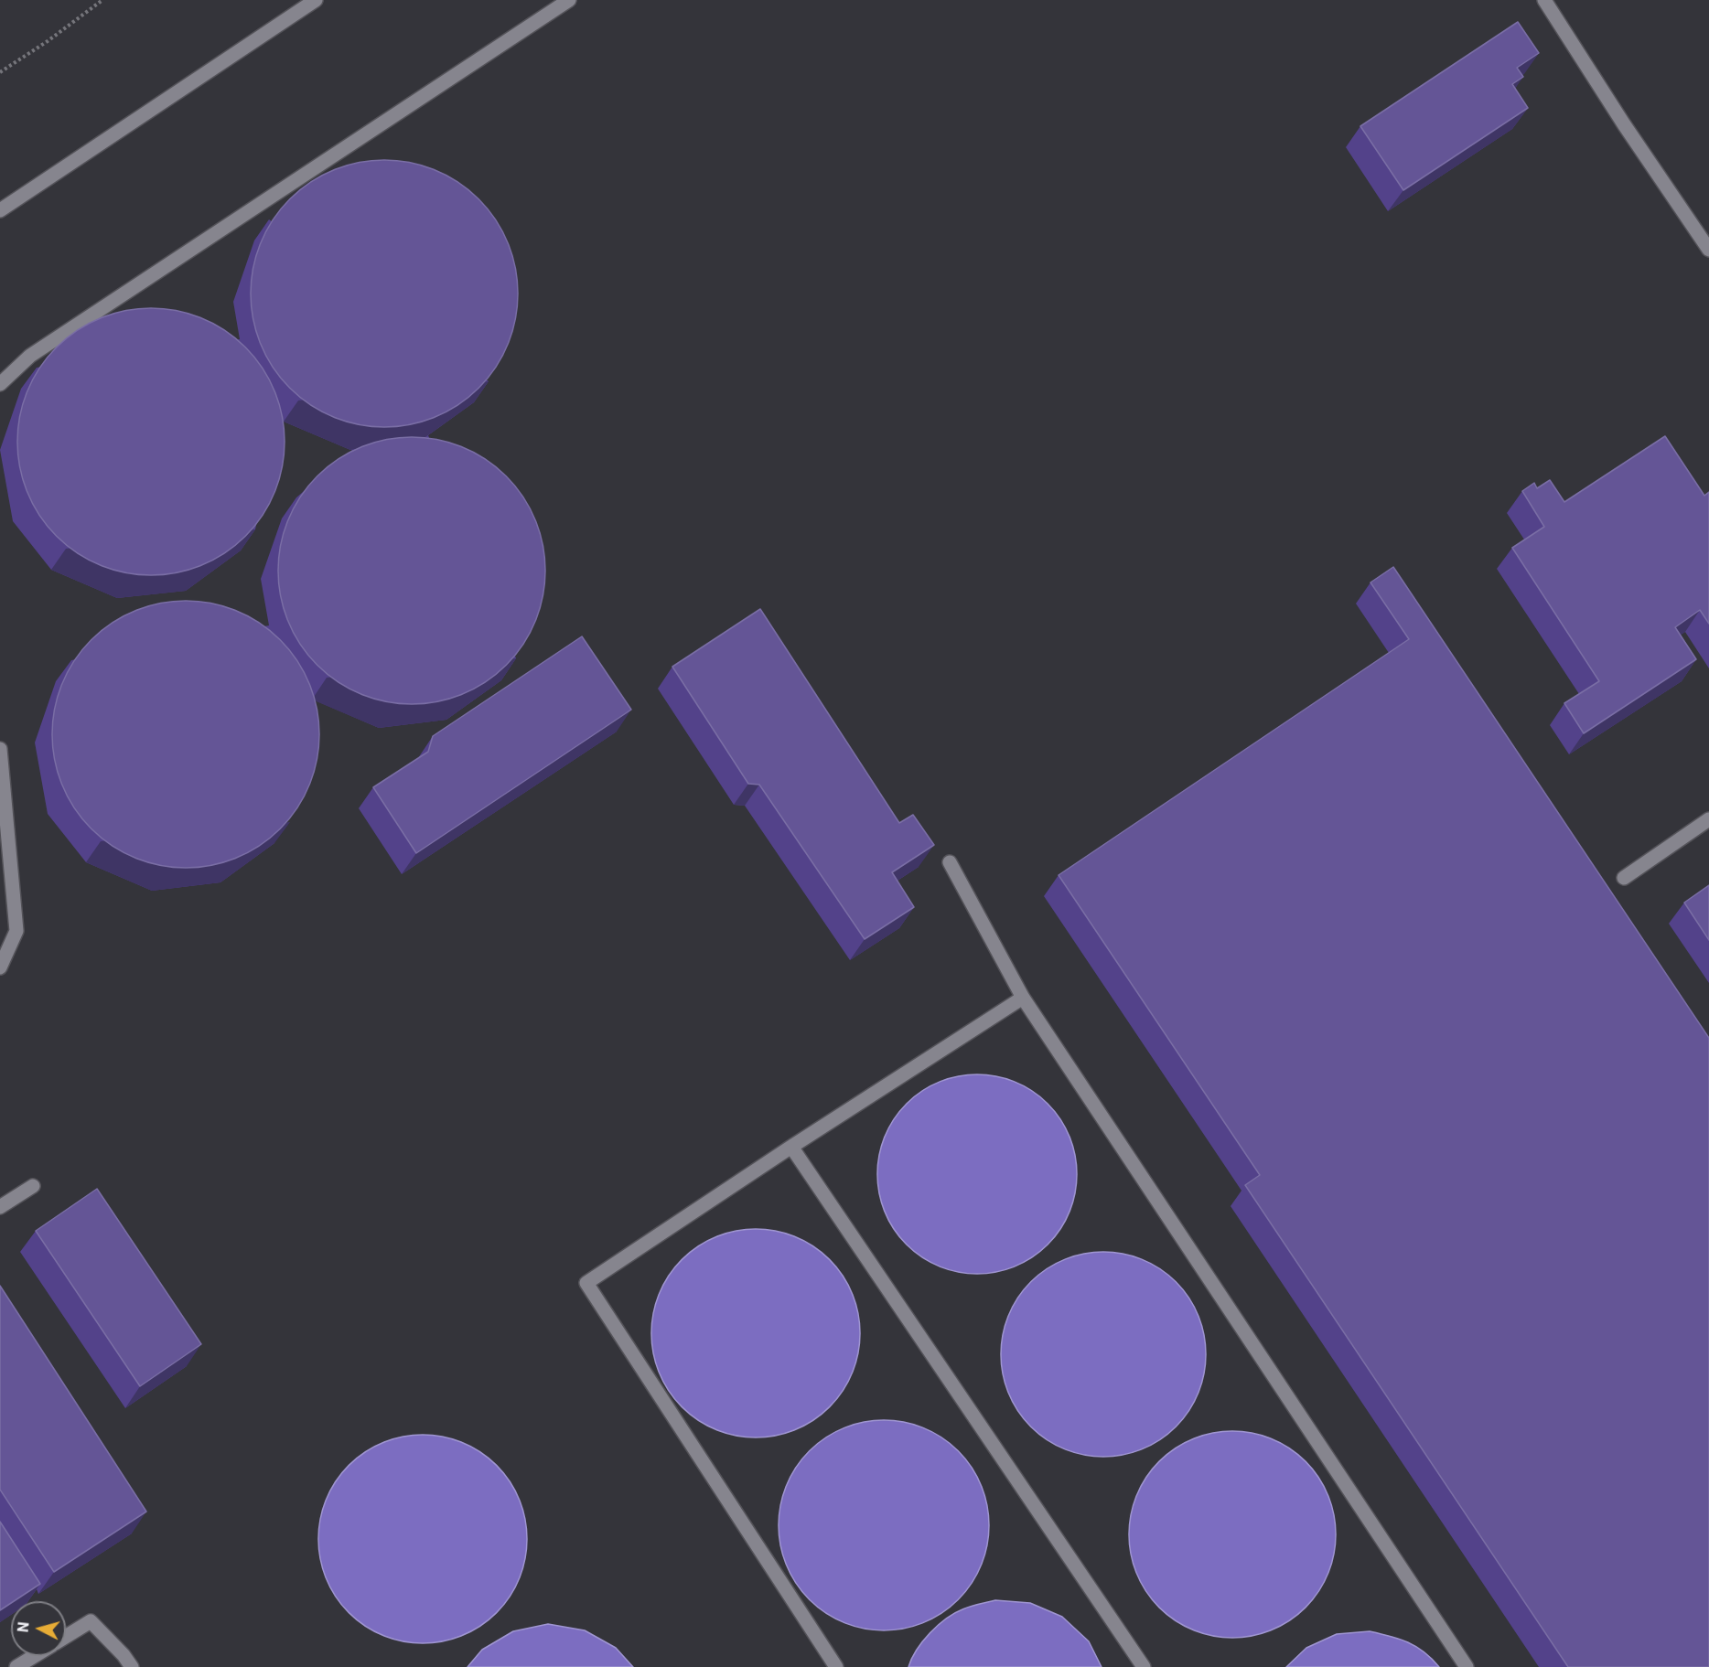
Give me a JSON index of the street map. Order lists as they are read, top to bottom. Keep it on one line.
{"north":"left"}
